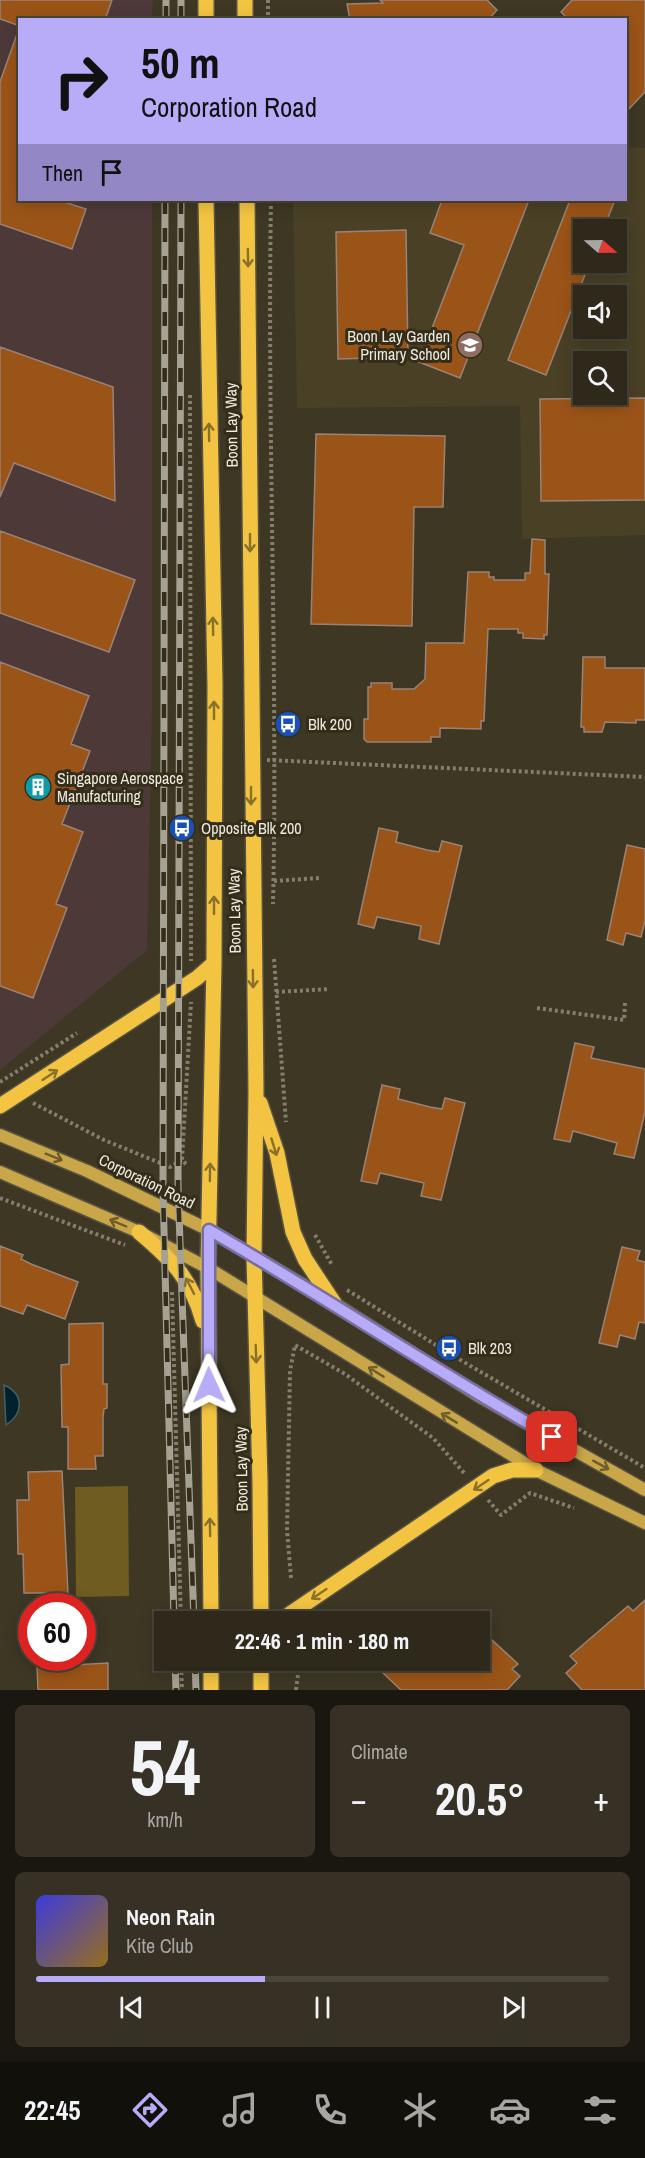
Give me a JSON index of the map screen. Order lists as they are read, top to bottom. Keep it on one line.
{"streets":{"main road":["Boon Lay Way","Corporation Road"]},"crossings":[["Boon Lay Way","Corporation Road"]],"places":{"school or university":["Boon Lay Garden Primary School"],"bus stop":["Blk 200","Opposite Blk 200","Blk 203"],"building":["Singapore Aerospace Manufacturing"]},"north":"right","page":{"turn":["50 m","Corporation Road"],"then":"Then","limit":"60","trip":"22:46 · 1 min · 180 m","tile":[["54","km/h"],"Climate"],"heat":["−","20.5°","+"],"song":["Neon Rain","Kite Club"],"tabs":"22:45"}}
